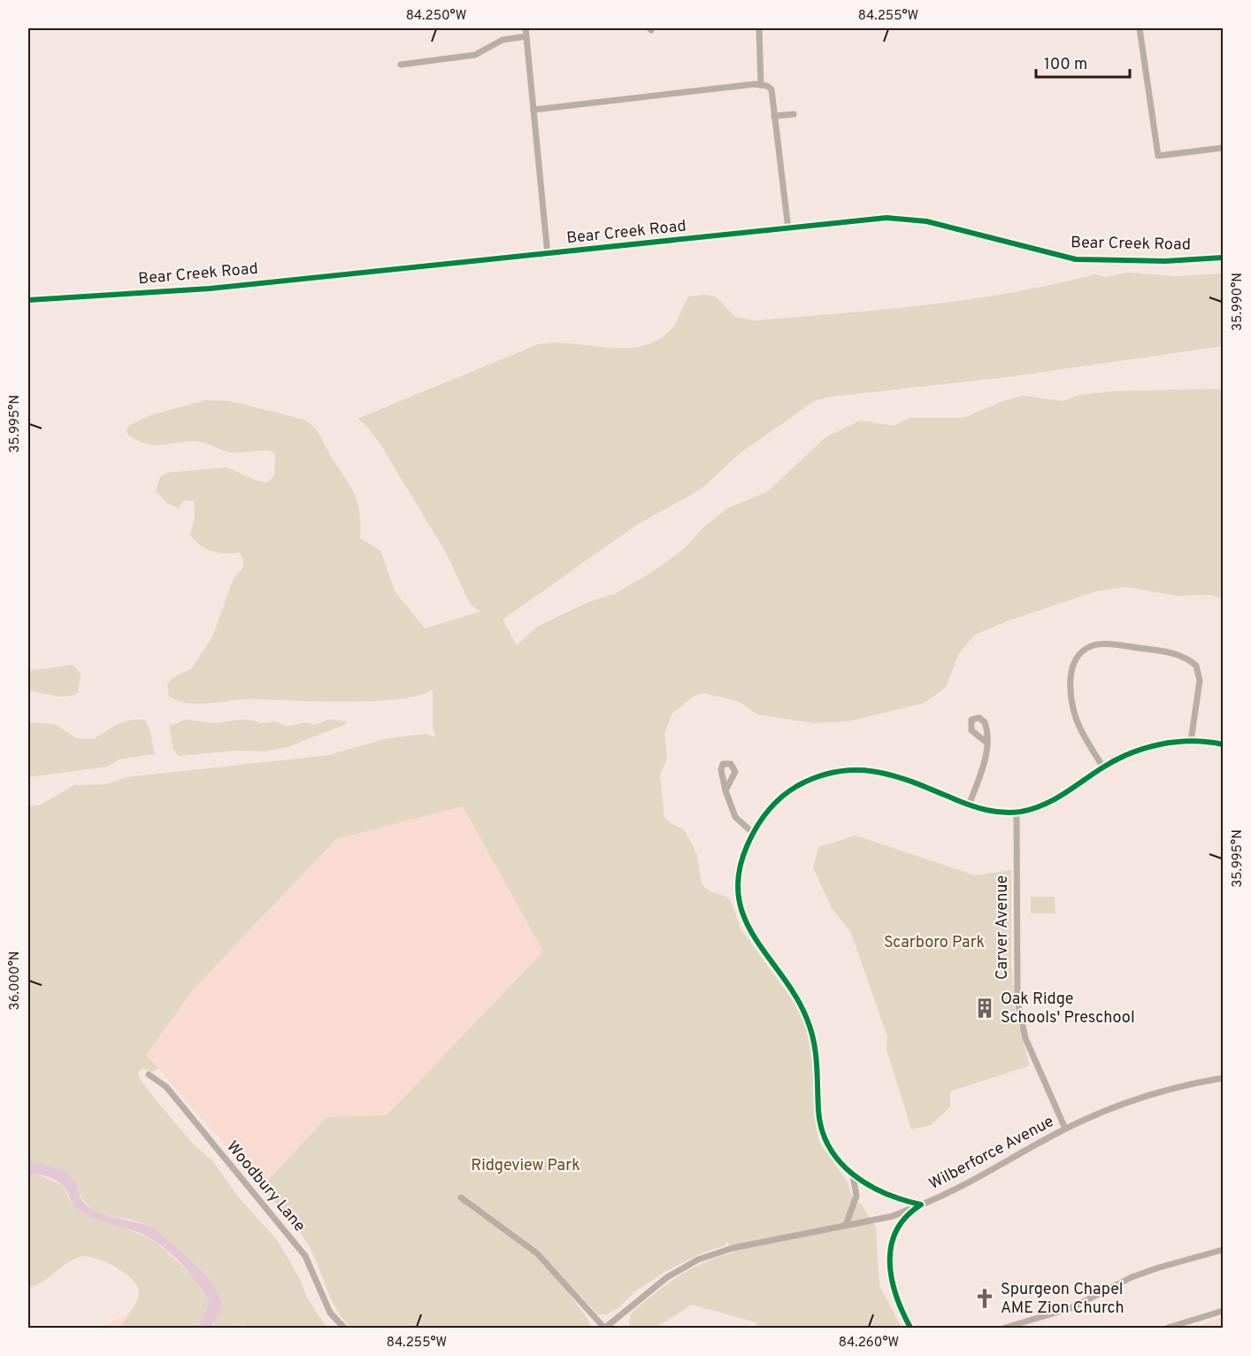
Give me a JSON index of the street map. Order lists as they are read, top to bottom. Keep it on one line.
{"streets":{"street":["Bear Creek Road","Carver Avenue","Wilberforce Avenue","Woodbury Lane"]},"crossings":[["Carver Avenue","Wilberforce Avenue"]],"parks":["Scarboro Park","Ridgeview Park"],"places":{"building":["Oak Ridge Schools' Preschool"],"church":["Spurgeon Chapel AME Zion Church"]},"scale_bar":"100 m","coordinates":["84.250°W","84.255°W","35.990°N","35.995°N","36.000°N","84.260°W"]}
